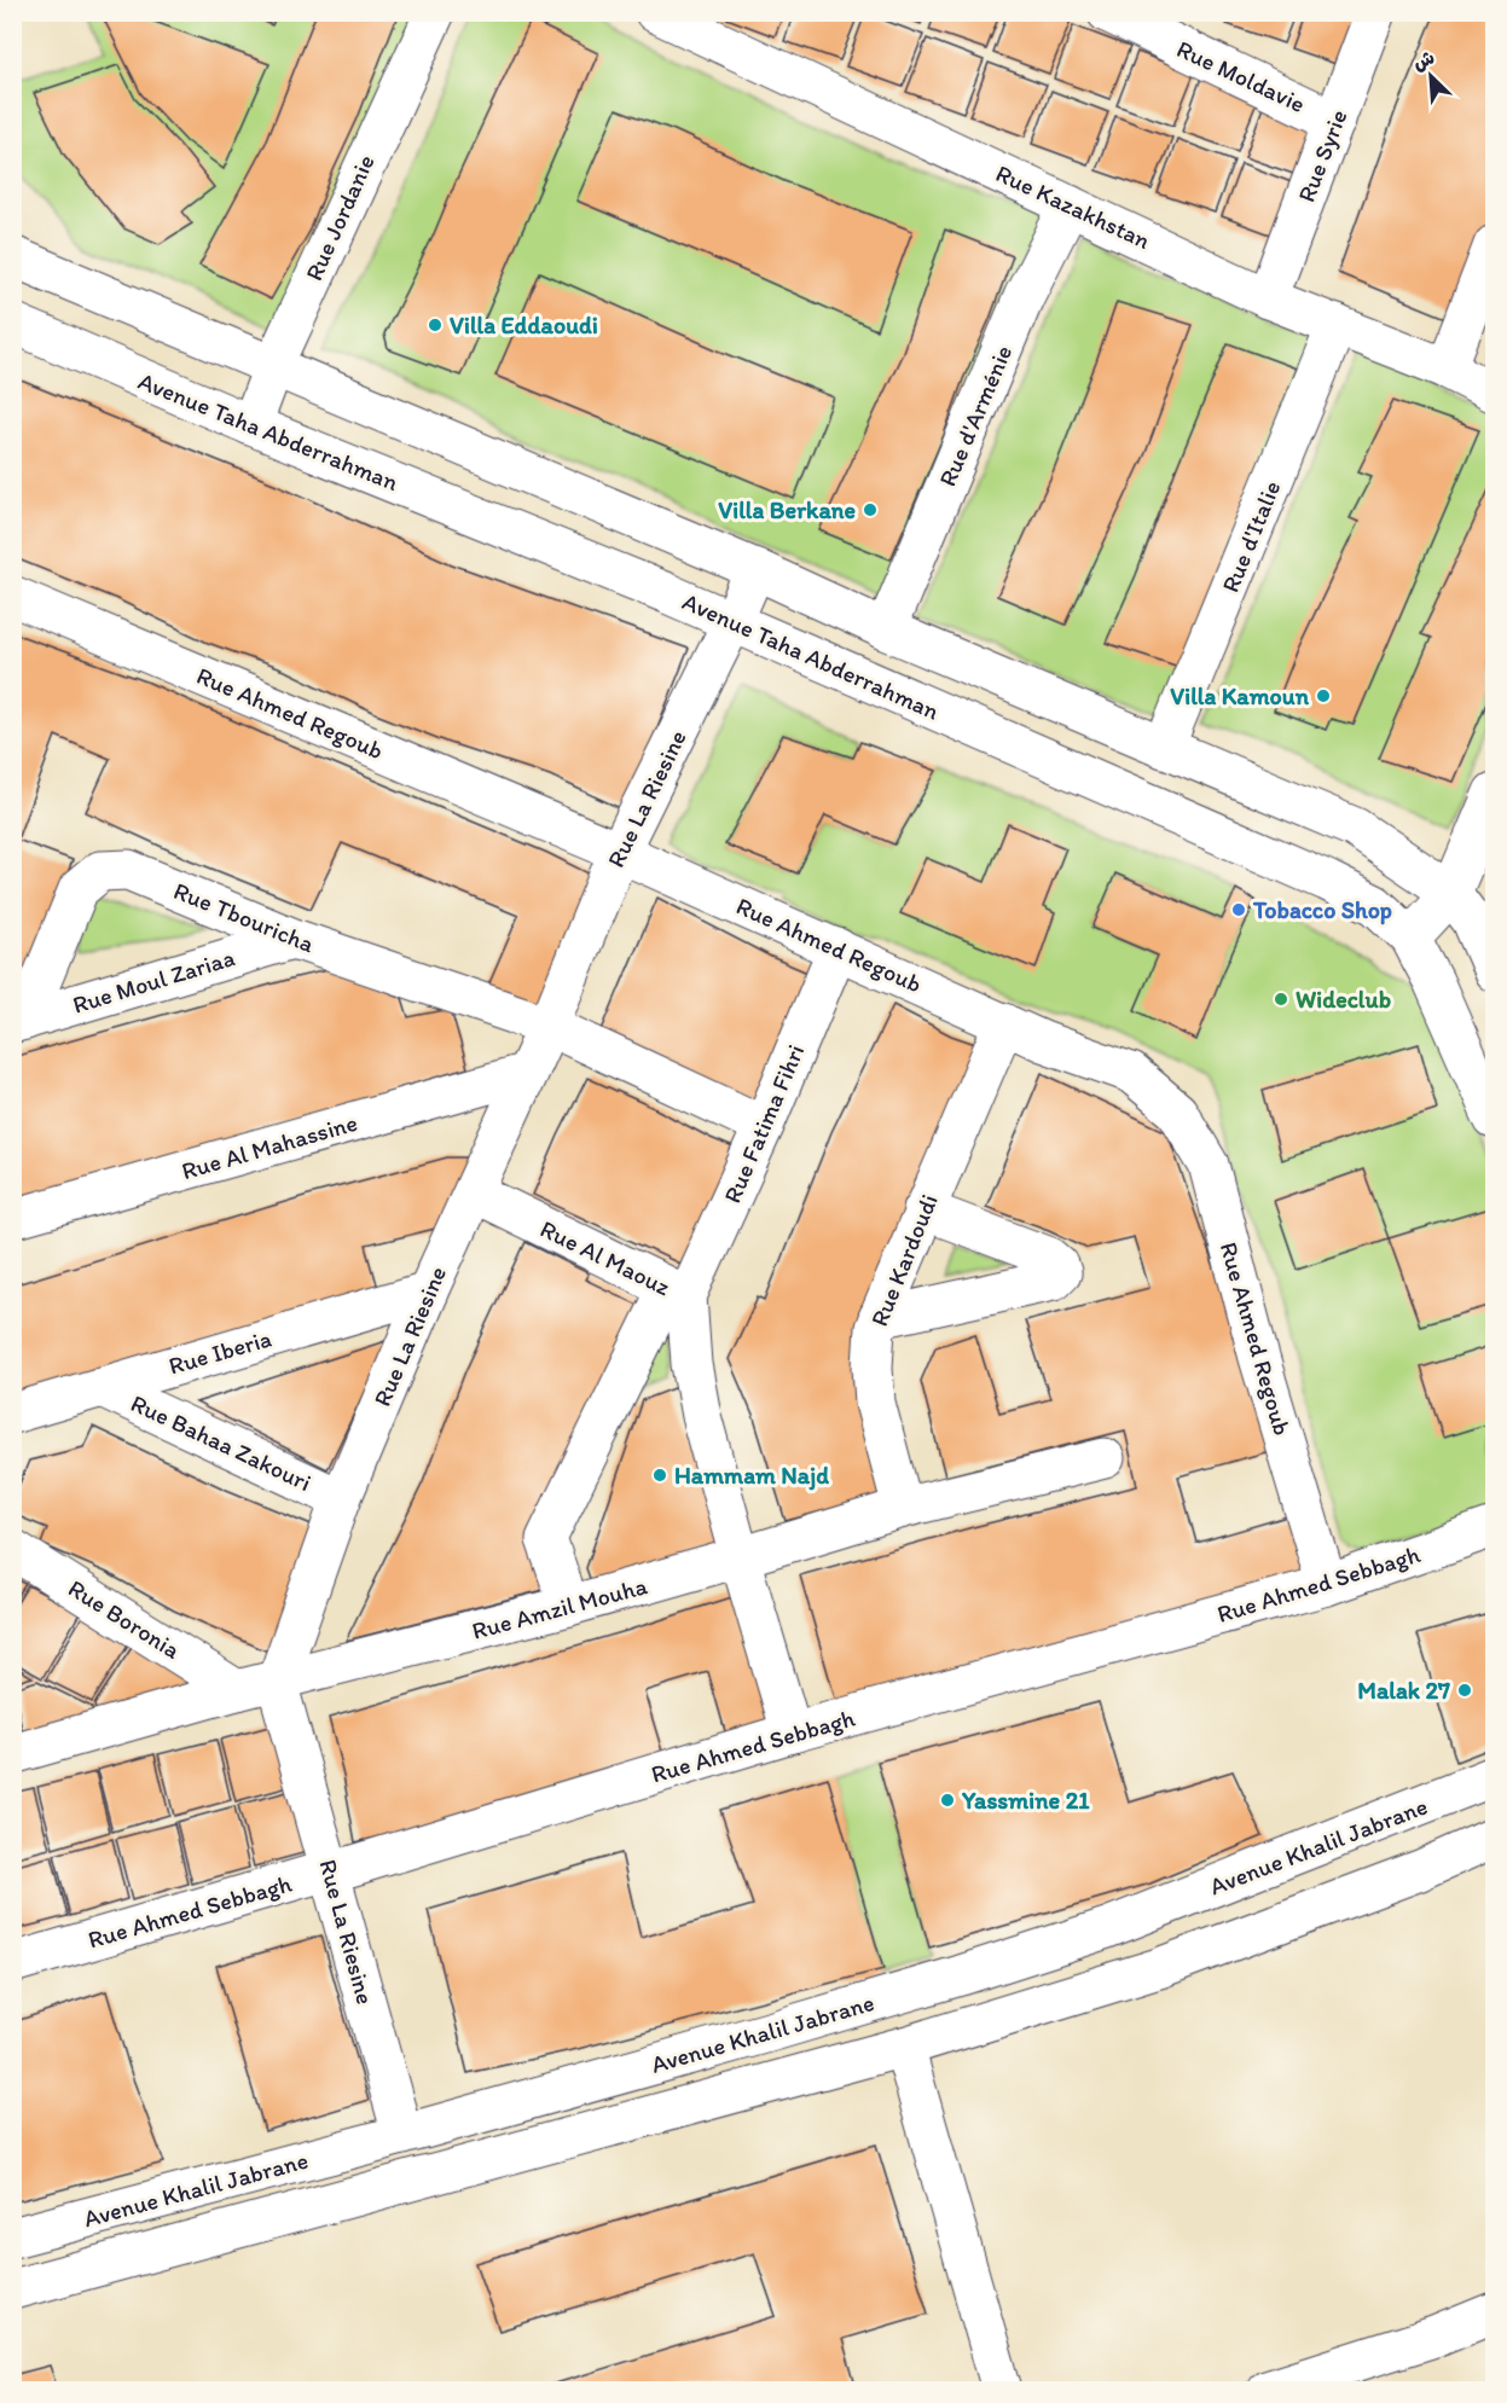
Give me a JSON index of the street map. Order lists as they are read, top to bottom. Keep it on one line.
{"streets":{"street":["Rue Moldavie","Rue Syrie","Rue Kazakhstan","Rue Jordanie","Rue d'Arménie","Avenue Taha Abderrahman","Rue d'Italie","Rue Ahmed Regoub","Rue La Riesine","Rue Tbouricha","Rue Moul Zariaa","Rue Fatima Fihri","Rue Al Mahassine","Rue Al Maouz","Rue Kardoudi","Rue Iberia","Rue Bahaa Zakouri","Rue Ahmed Sebbagh","Rue Amzil Mouha","Rue Boronia","Avenue Khalil Jabrane"]},"crossings":[["Rue Moldavie","Rue Syrie"],["Rue Syrie","Rue Kazakhstan"],["Rue Kazakhstan","Rue d'Arménie"],["Rue Kazakhstan","Rue d'Italie"],["Rue Jordanie","Avenue Taha Abderrahman"],["Avenue Taha Abderrahman","Rue La Riesine"],["Rue Ahmed Regoub","Rue La Riesine"],["Rue Ahmed Regoub","Rue Fatima Fihri"],["Rue Ahmed Regoub","Rue Kardoudi"],["Rue Ahmed Regoub","Rue Ahmed Sebbagh"],["Rue La Riesine","Rue Tbouricha"],["Rue La Riesine","Rue Al Mahassine"],["Rue La Riesine","Rue Al Maouz"],["Rue La Riesine","Rue Iberia"],["Rue La Riesine","Rue Bahaa Zakouri"],["Rue La Riesine","Rue Ahmed Sebbagh"],["Rue La Riesine","Rue Amzil Mouha"],["Rue La Riesine","Avenue Khalil Jabrane"],["Rue Tbouricha","Rue Moul Zariaa"],["Rue Tbouricha","Rue Fatima Fihri"],["Rue Fatima Fihri","Rue Al Maouz"],["Rue Fatima Fihri","Rue Amzil Mouha"],["Rue Al Maouz","Rue Ahmed Sebbagh"],["Rue Al Maouz","Rue Amzil Mouha"],["Rue Kardoudi","Rue Amzil Mouha"],["Rue Iberia","Rue Bahaa Zakouri"],["Rue Amzil Mouha","Rue Boronia"]],"places":["Villa Eddaoudi","Villa Berkane","Villa Kamoun","Tobacco Shop","Wideclub","Hammam Najd","Malak 27","Yassmine 21"],"north":"top left"}
